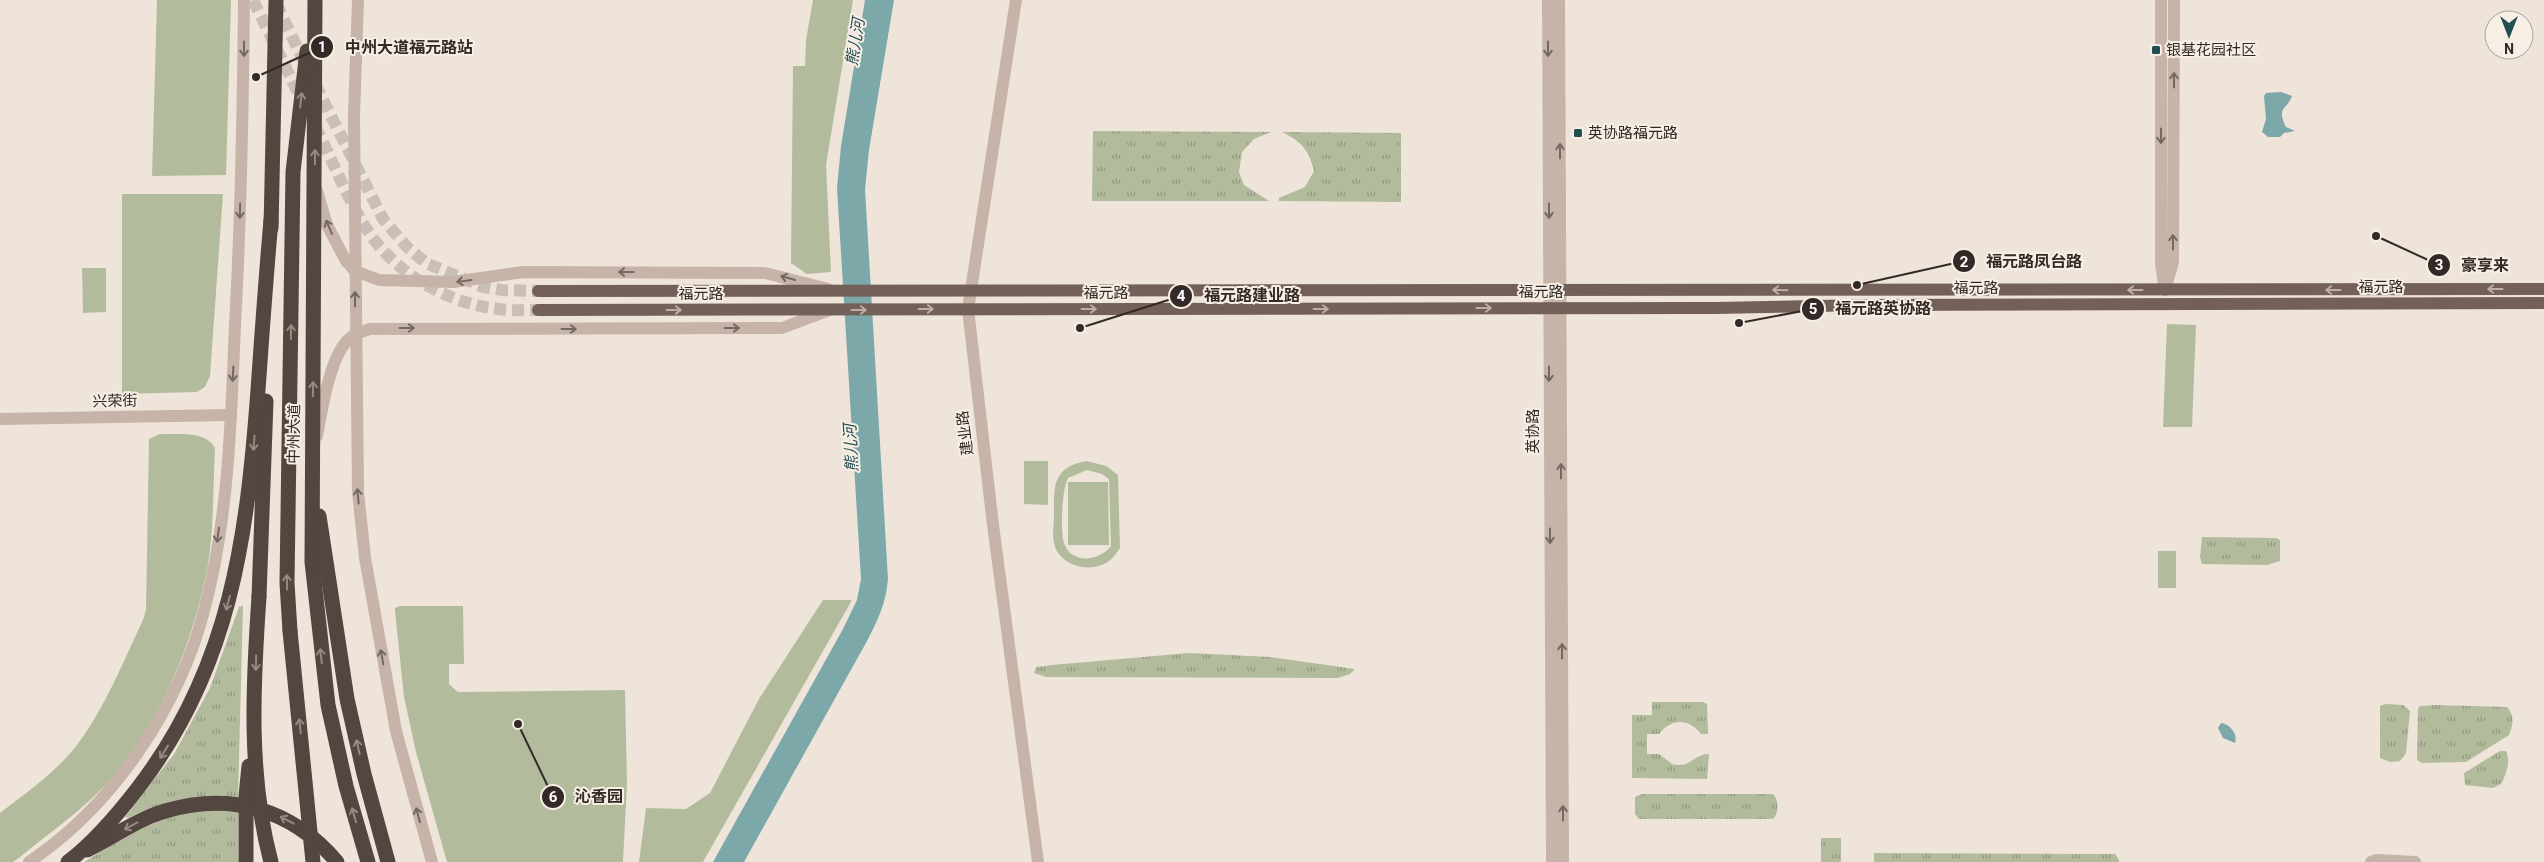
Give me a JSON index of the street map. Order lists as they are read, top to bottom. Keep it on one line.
{"streets":{"highway":["中州大道"],"main road":["福元路"],"street":["兴荣街","英协路","建业路"]},"crossings":[["福元路","英协路"],["福元路","建业路"]],"water":["熊儿河"],"places":{"transit":["银基花园社区","英协路福元路"],"other":["中州大道福元路站","豪享来","福元路凤台路","福元路英协路","福元路建业路","沁香园"]},"north":"bottom"}
